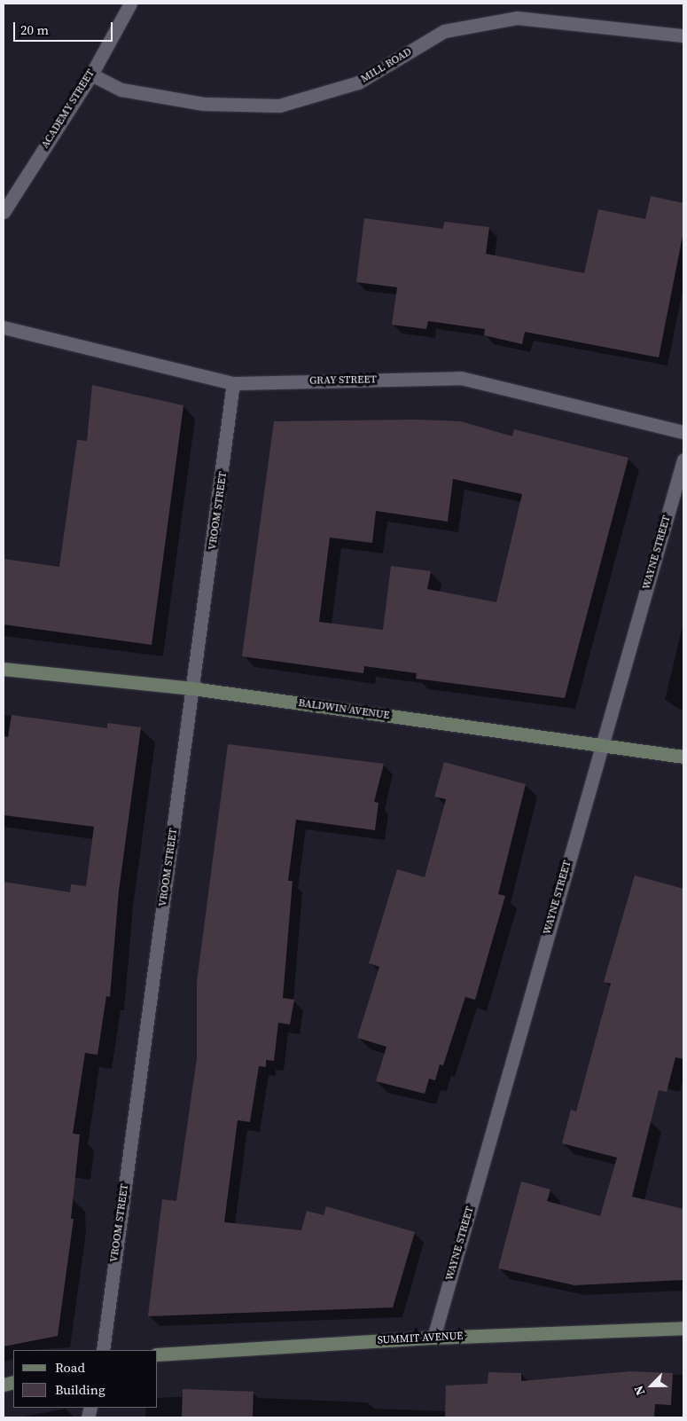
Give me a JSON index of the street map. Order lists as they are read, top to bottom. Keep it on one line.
{"streets":{"street":["MILL ROAD","ACADEMY STREET","GRAY STREET","VROOM STREET","WAYNE STREET","BALDWIN AVENUE","SUMMIT AVENUE"]},"crossings":[["MILL ROAD","ACADEMY STREET"],["GRAY STREET","VROOM STREET"],["VROOM STREET","BALDWIN AVENUE"],["WAYNE STREET","BALDWIN AVENUE"],["WAYNE STREET","SUMMIT AVENUE"]],"legend":["Road","Building"],"scale_bar":"20 m","north":"bottom left"}
